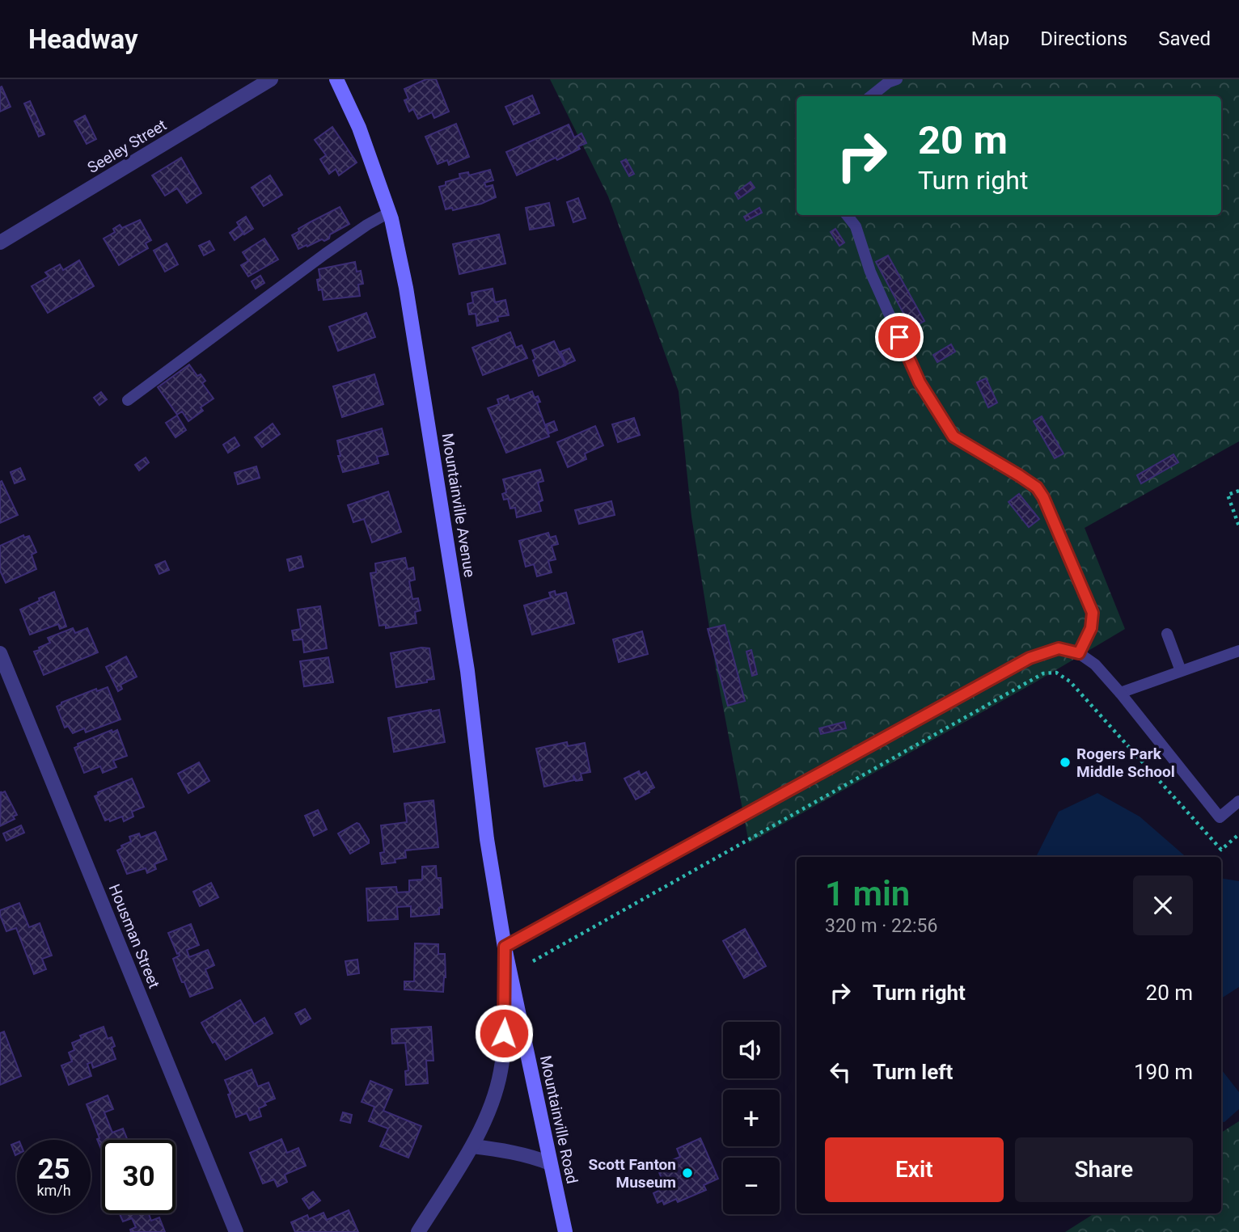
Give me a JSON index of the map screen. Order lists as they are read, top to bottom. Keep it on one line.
{"streets":{"street":["Seeley Street","Mountainville Avenue","Housman Street","Mountainville Road"]},"crossings":[["Mountainville Avenue","Mountainville Road"]],"places":["Rogers Park Middle School","Scott Fanton Museum"],"page":{"header":"Headway","nav":["Map","Directions","Saved"],"turn":["20 m","Turn right"],"heading":["1 min","320 m · 22:56"],"list":[{"name":"Turn right","value":"20 m"},{"name":"Turn left","value":"190 m"}],"map_buttons":["+","−"],"buttons":["Exit","Share"],"speed":"25 km/h","limit":"30"}}
